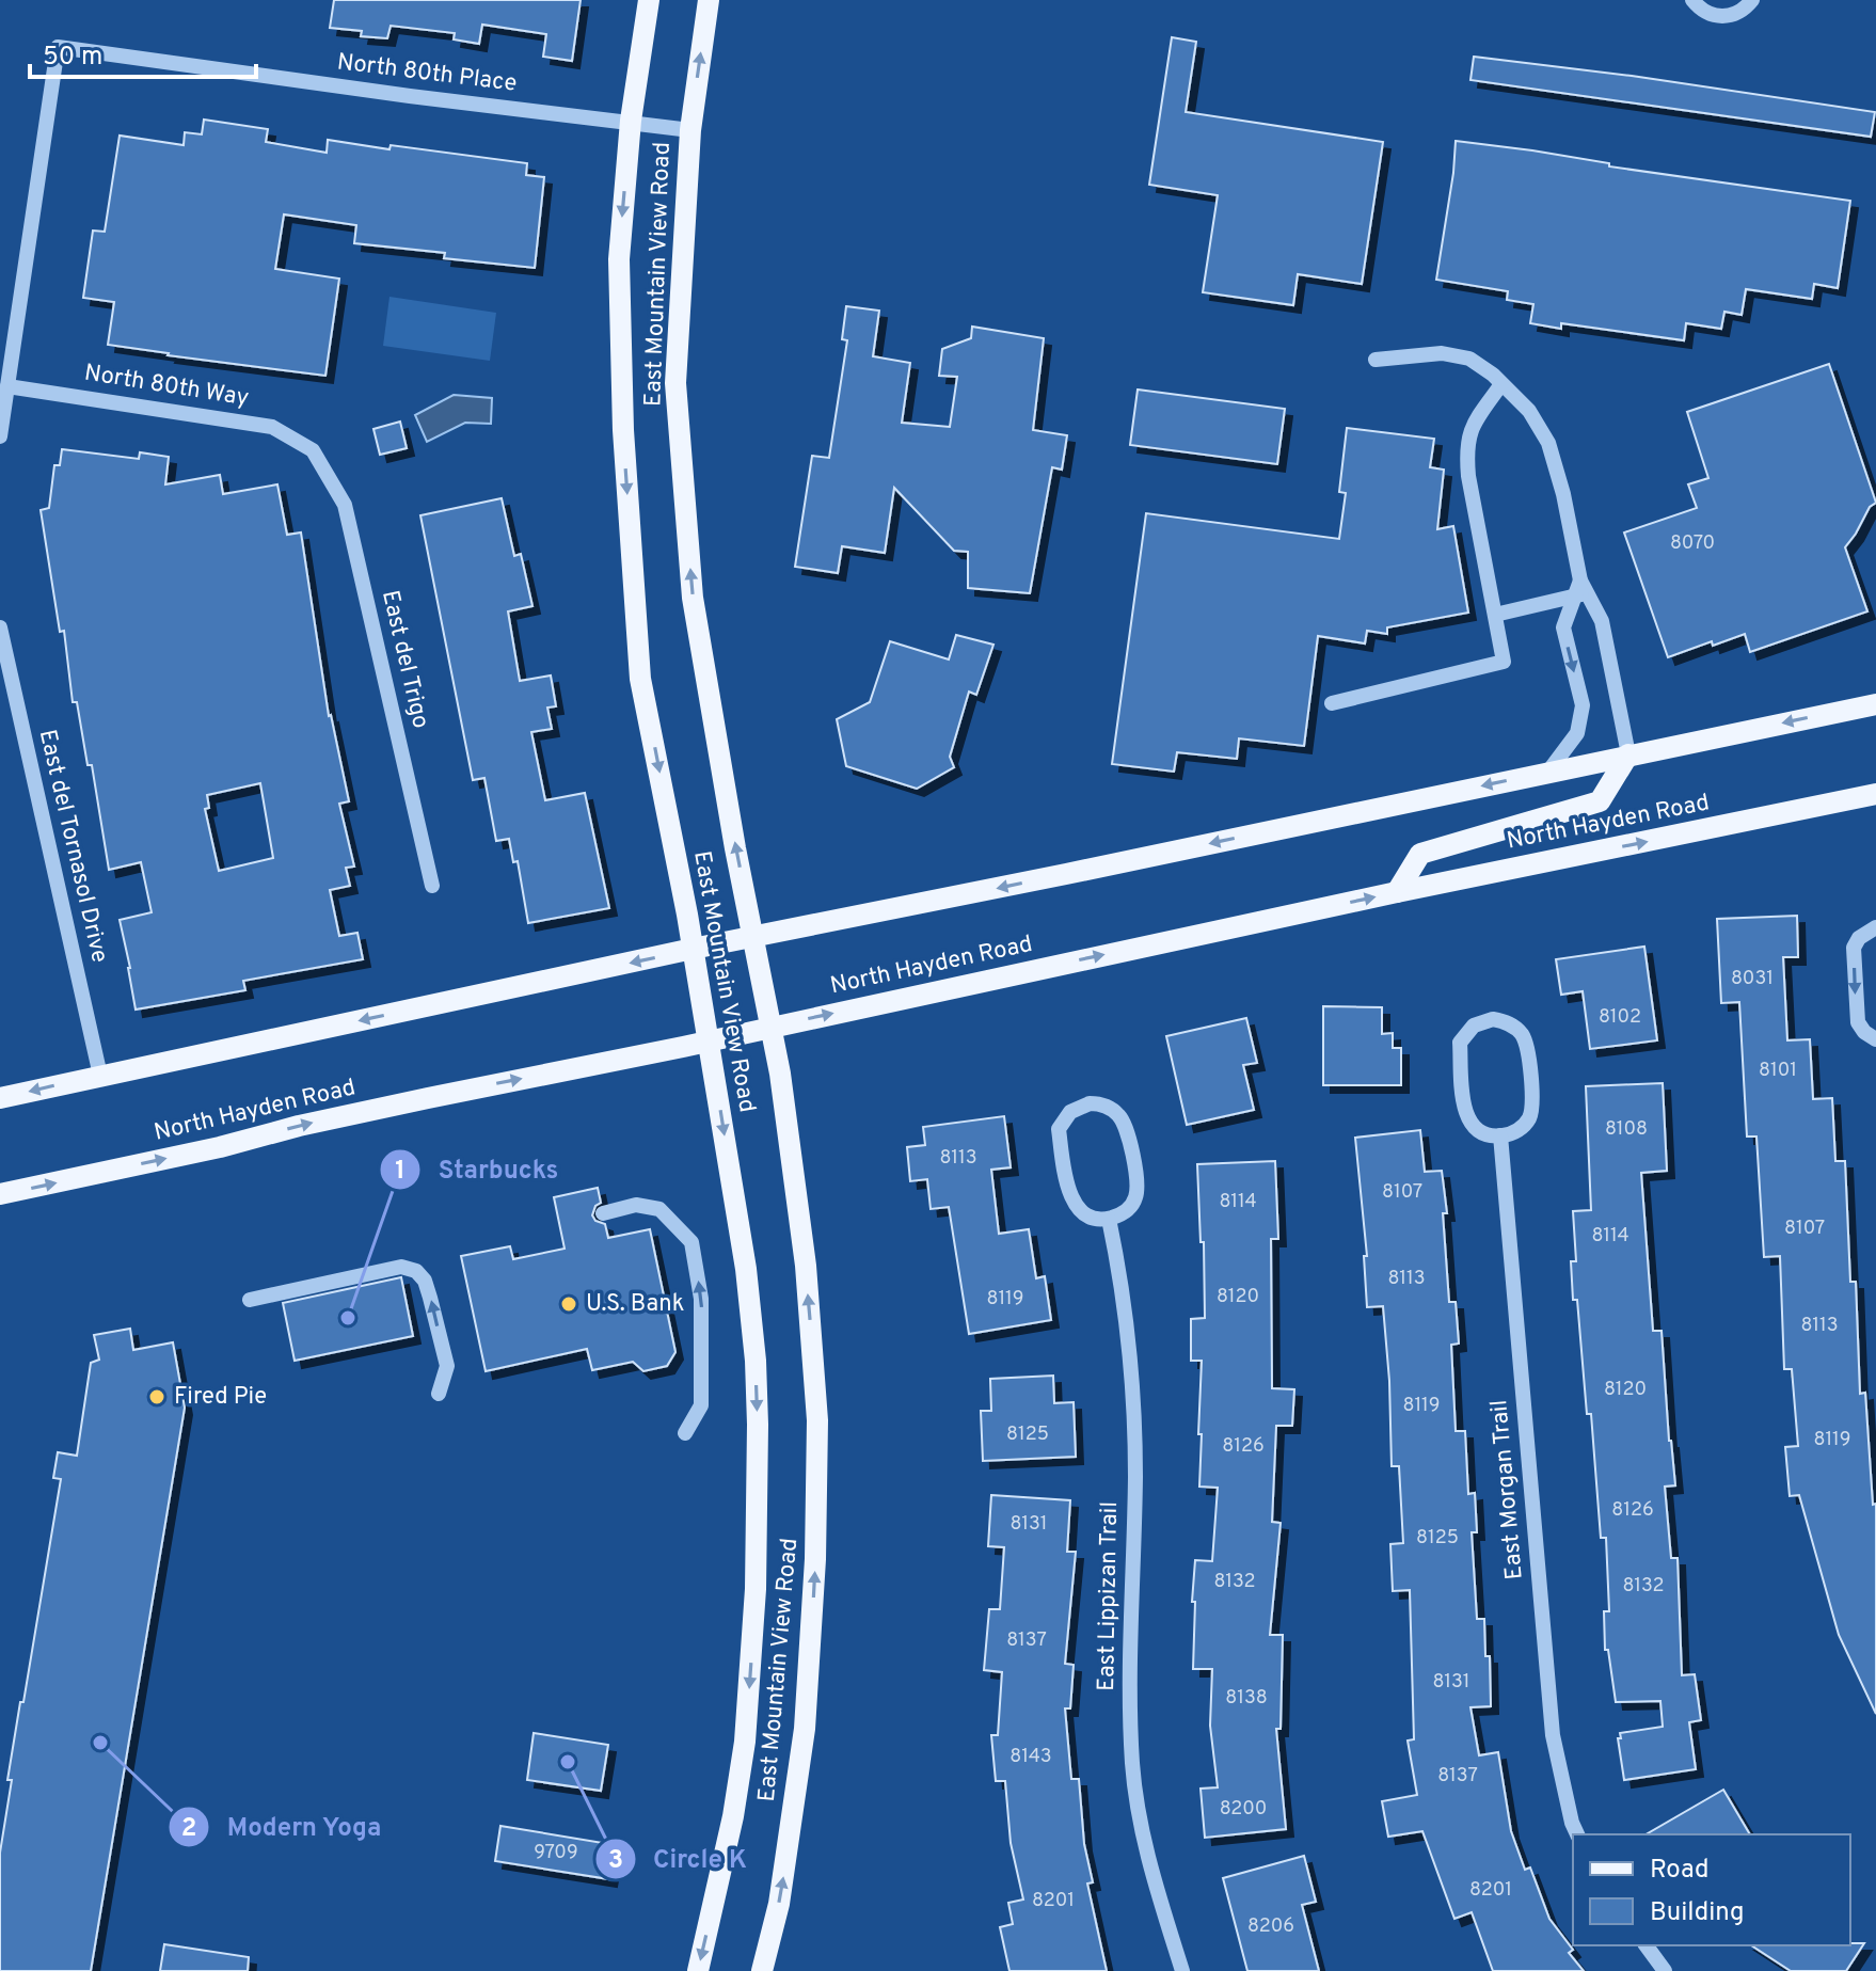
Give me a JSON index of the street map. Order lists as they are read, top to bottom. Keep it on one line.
{"streets":{"main road":["East Mountain View Road","North Hayden Road"],"street":["North 80th Place","North 80th Way","East del Trigo","East del Tornasol Drive","East Morgan Trail","East Lippizan Trail"]},"crossings":[["North 80th Place","East Mountain View Road"],["North 80th Place","North 80th Way"],["East Mountain View Road","North Hayden Road"],["North 80th Way","East del Trigo"]],"places":["U.S. Bank","Starbucks","Fired Pie","Modern Yoga","Circle K"],"house_numbers":["8070","8031","8102","8101","8108","8113","8107","8114","8107","8114","8113","8120","8119","8113","8120","8119","8125","8119","8126","8126","8131","8125","8132","8132","8137","8131","8138","8143","8137","8200","9709","8201","8201","8206"],"legend":["Road","Building"],"scale_bar":"50 m"}
